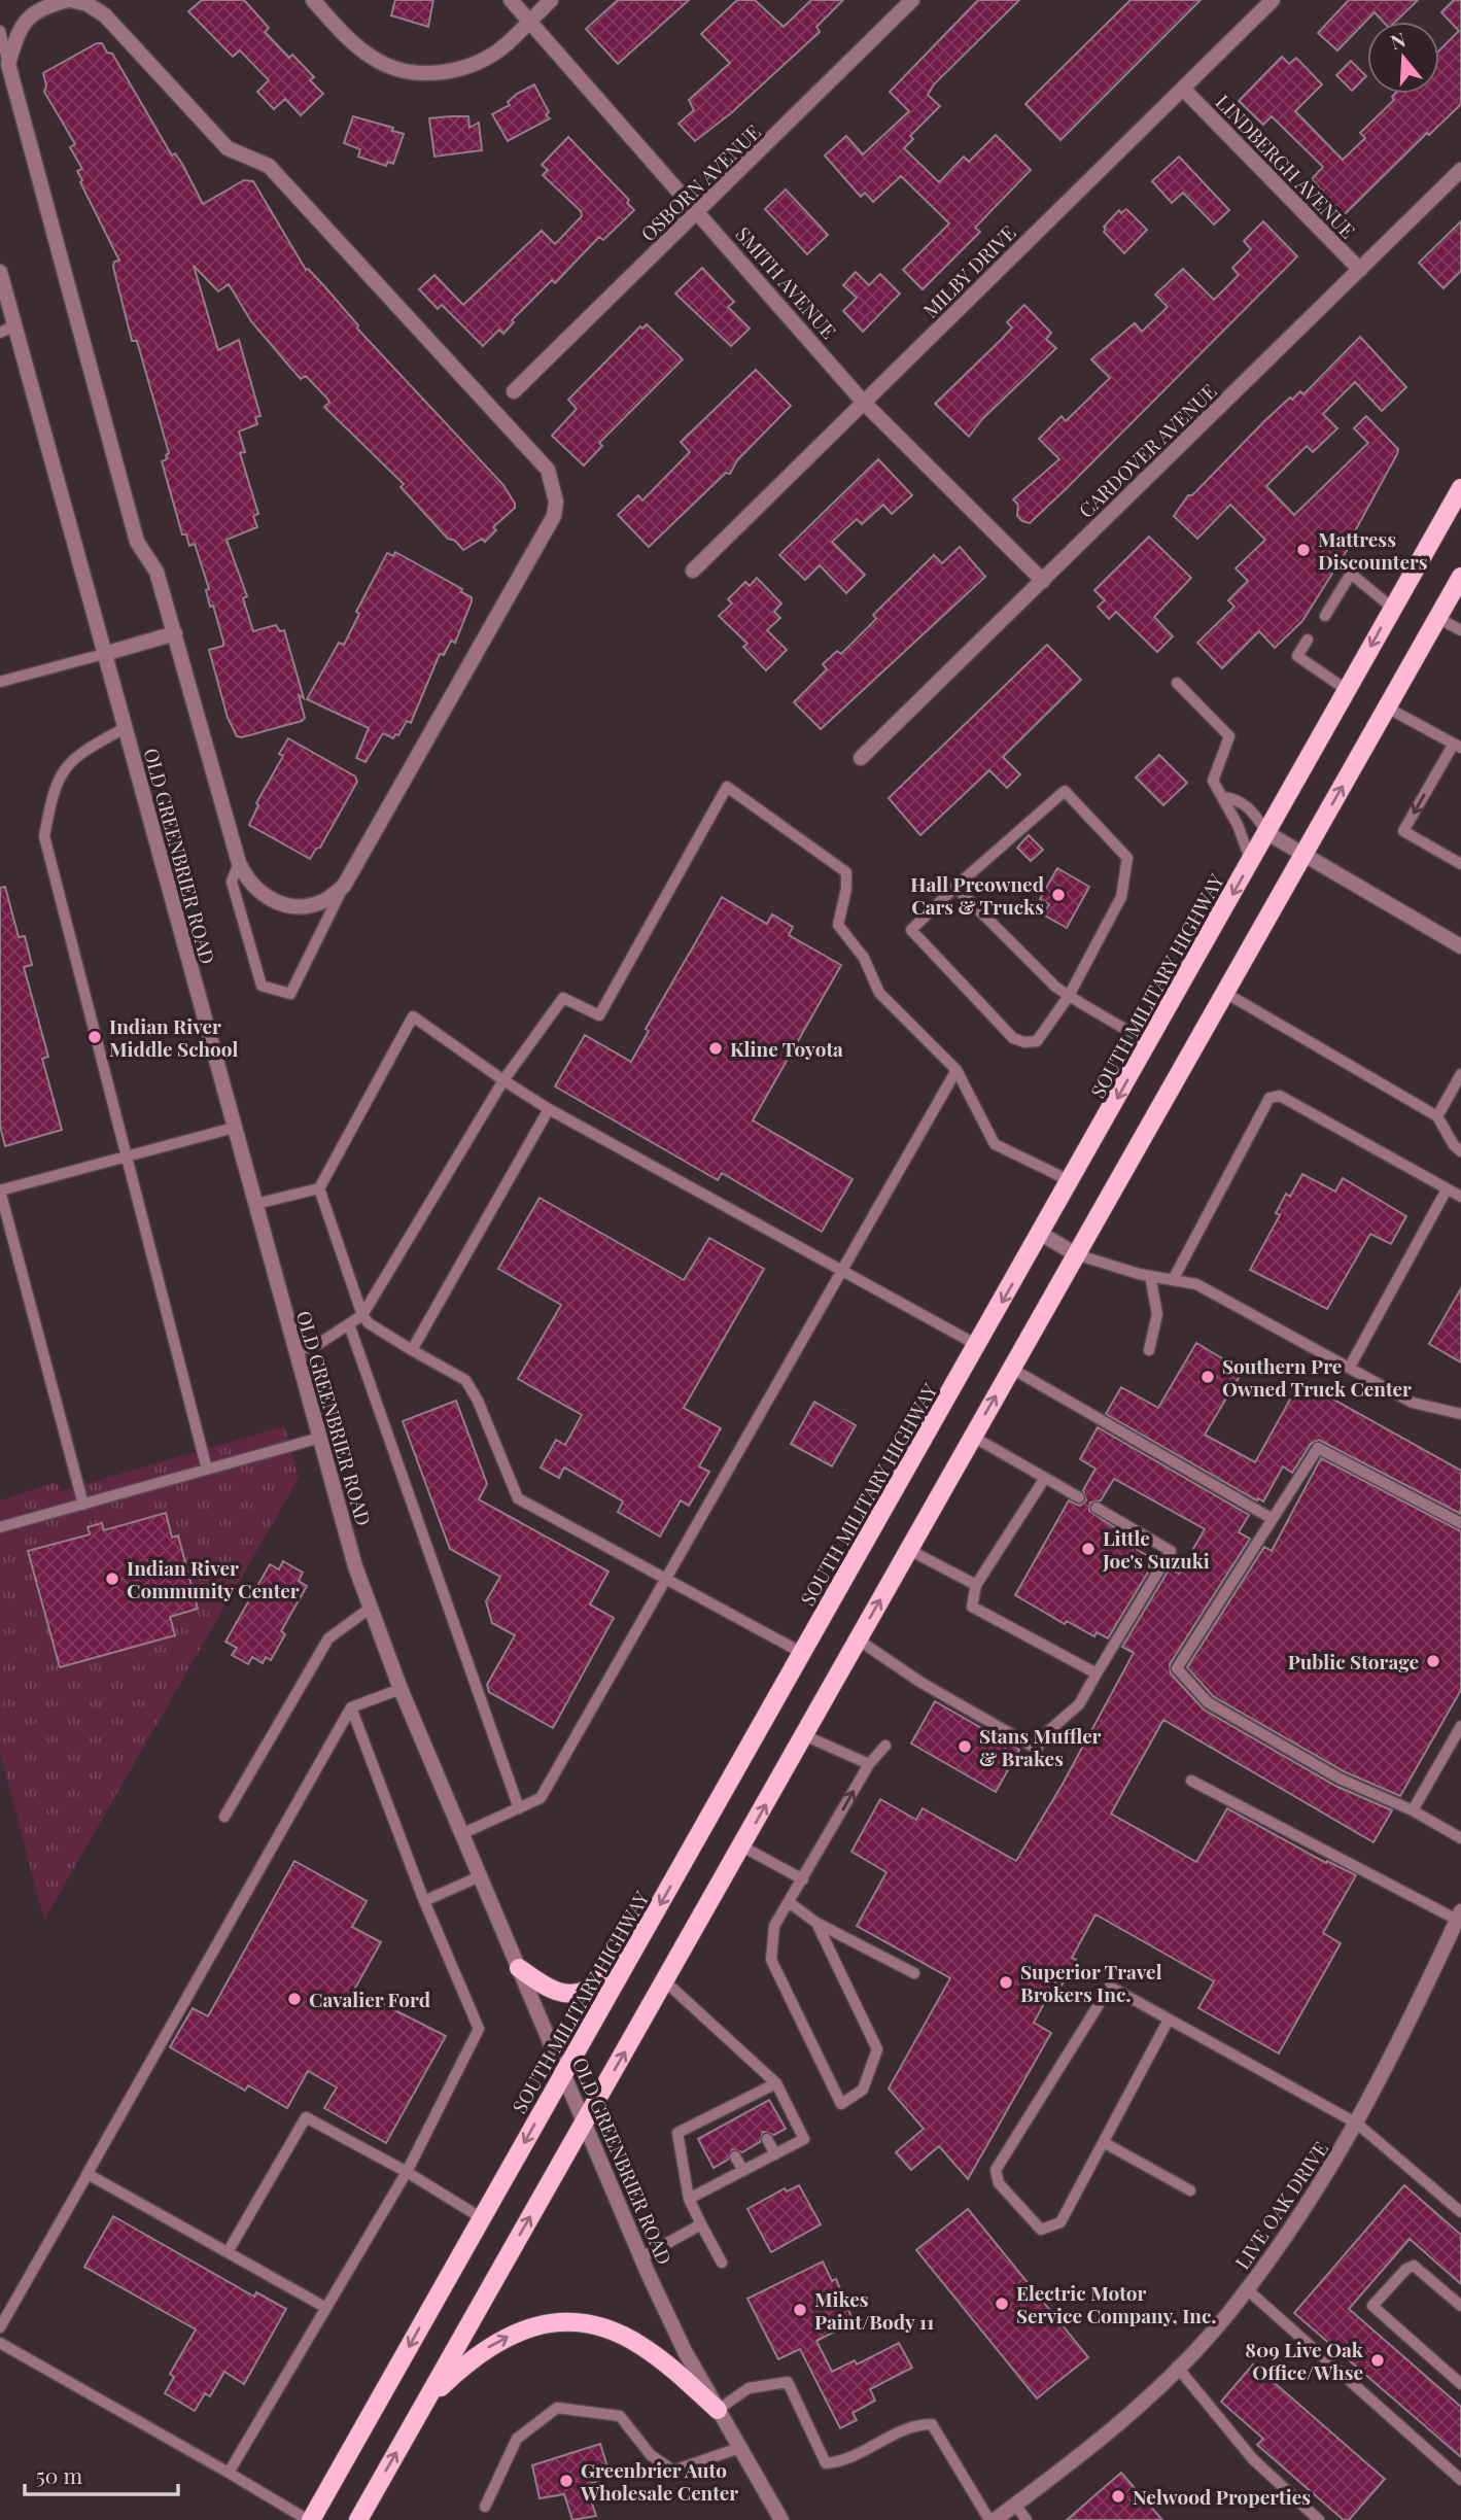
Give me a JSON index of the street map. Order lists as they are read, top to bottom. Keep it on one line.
{"streets":{"main road":["SOUTH MILITARY HIGHWAY"],"street":["LINDBERGH AVENUE","OSBORN AVENUE","MILBY DRIVE","SMITH AVENUE","CARDOVER AVENUE","OLD GREENBRIER ROAD","LIVE OAK DRIVE"]},"crossings":[["LINDBERGH AVENUE","MILBY DRIVE"],["LINDBERGH AVENUE","CARDOVER AVENUE"],["OSBORN AVENUE","SMITH AVENUE"],["MILBY DRIVE","SMITH AVENUE"],["SMITH AVENUE","CARDOVER AVENUE"],["OLD GREENBRIER ROAD","SOUTH MILITARY HIGHWAY"]],"places":["Mattress Discounters","Hall Preowned Cars & Trucks","Indian River Middle School","Kline Toyota","Southern Pre Owned Truck Center","Little Joe's Suzuki","Indian River Community Center","Public Storage","Stans Muffler & Brakes","Superior Travel Brokers Inc.","Cavalier Ford","Electric Motor Service Company, Inc.","Mikes Paint/Body 11","809 Live Oak Office/Whse","Greenbrier Auto Wholesale Center","Nelwood Properties"],"scale_bar":"50 m","north":"top"}
